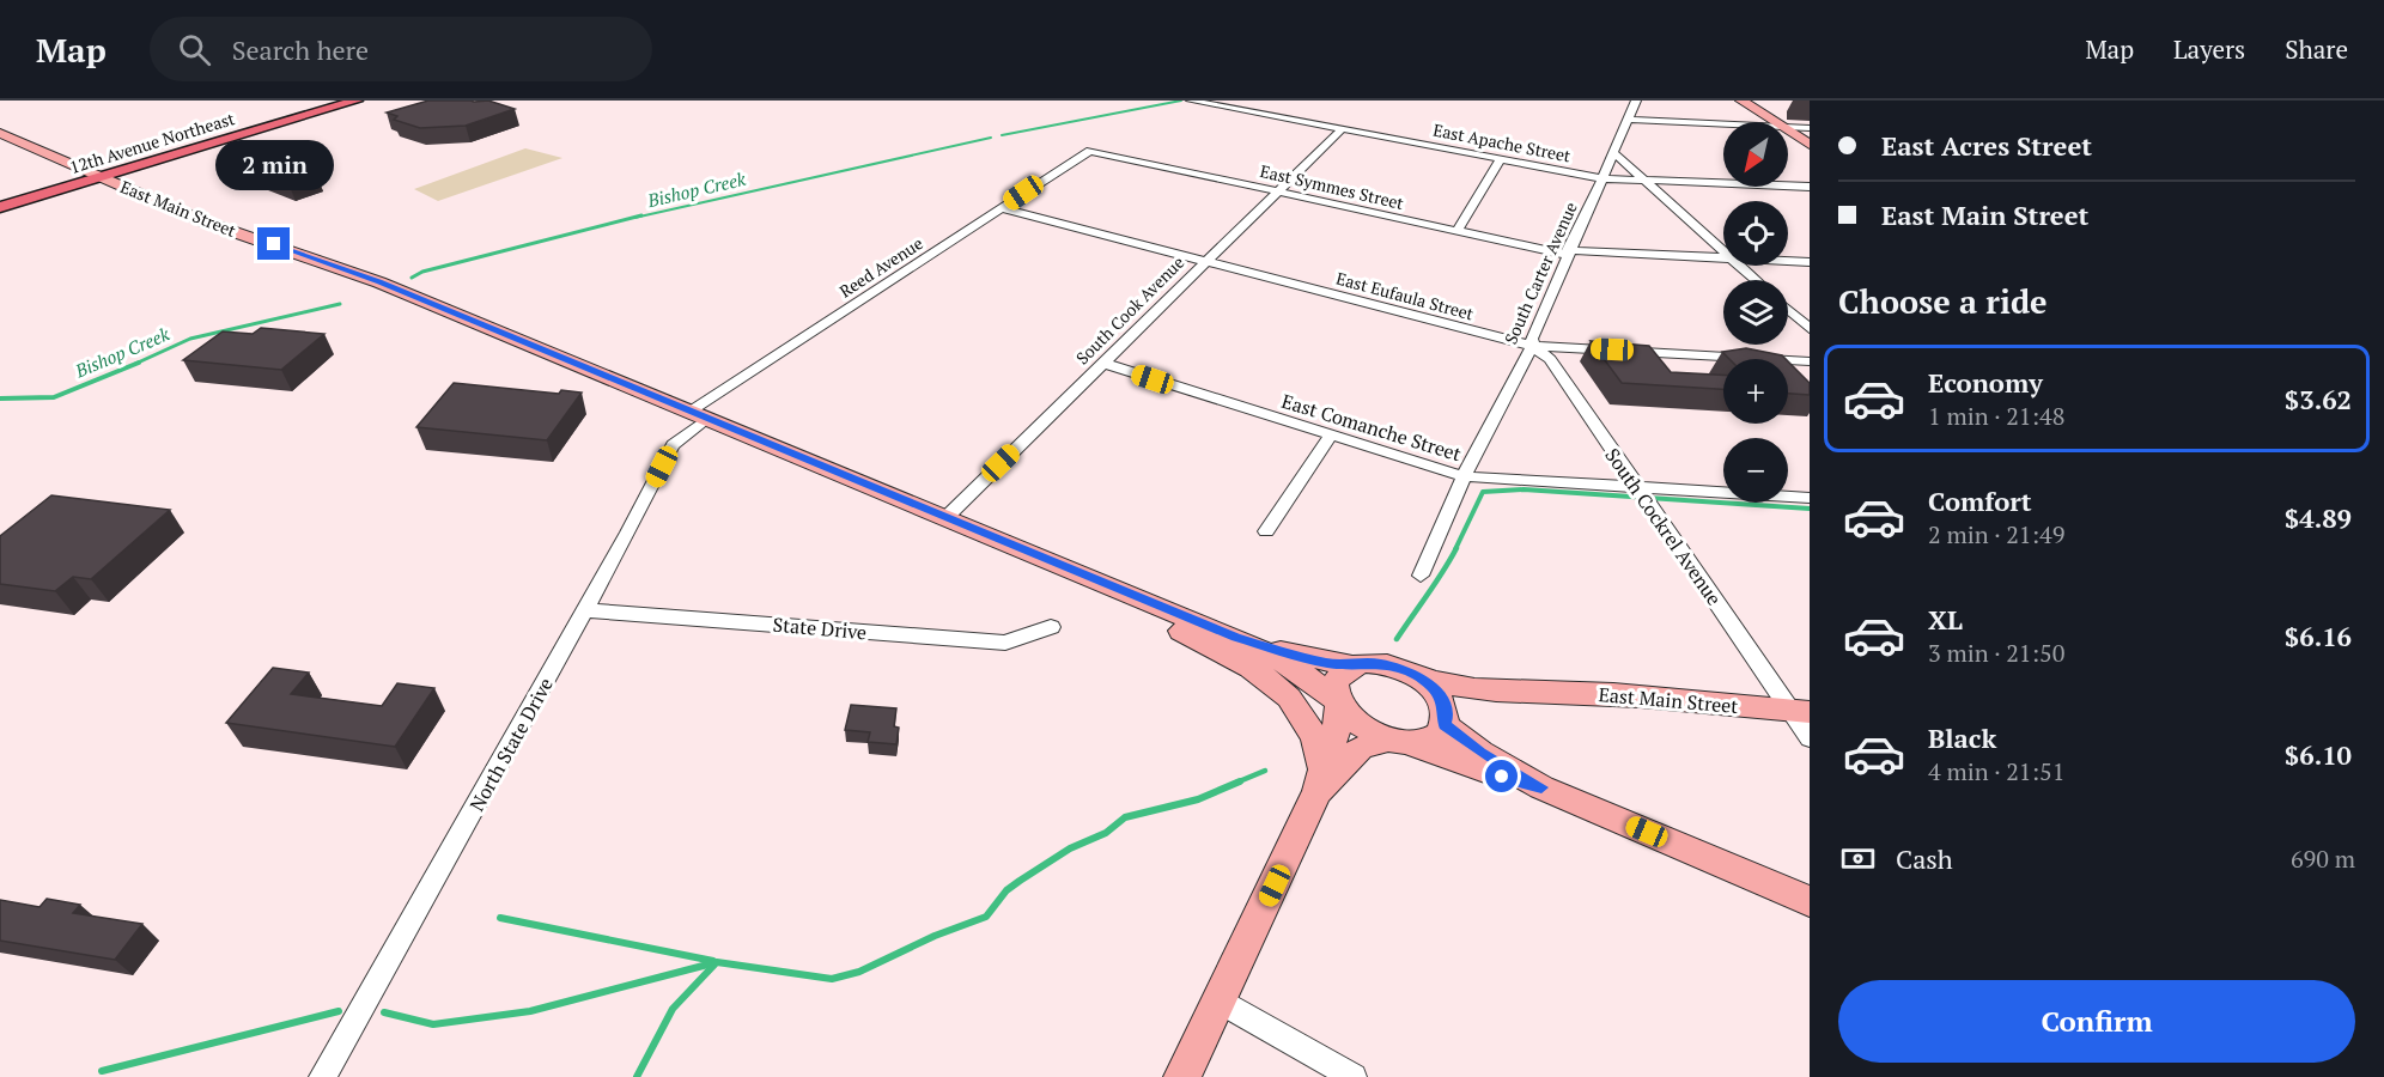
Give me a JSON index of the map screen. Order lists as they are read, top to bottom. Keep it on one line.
{"streets":{"main road":["12th Avenue Northeast"],"street":["East Apache Street","East Symmes Street","East Main Street","Reed Avenue","South Carter Avenue","East Eufaula Street","South Cook Avenue","East Comanche Street","South Cockrel Avenue","State Drive","North State Drive"]},"crossings":[["12th Avenue Northeast","East Main Street"],["East Apache Street","South Carter Avenue"],["East Apache Street","South Cook Avenue"],["East Symmes Street","Reed Avenue"],["East Symmes Street","South Carter Avenue"],["East Symmes Street","South Cook Avenue"],["East Main Street","Reed Avenue"],["East Main Street","South Cook Avenue"],["East Main Street","South Cockrel Avenue"],["East Main Street","North State Drive"],["Reed Avenue","East Eufaula Street"],["Reed Avenue","North State Drive"],["South Carter Avenue","East Eufaula Street"],["South Carter Avenue","East Comanche Street"],["South Carter Avenue","South Cockrel Avenue"],["East Eufaula Street","South Cook Avenue"],["East Eufaula Street","South Cockrel Avenue"],["South Cook Avenue","East Comanche Street"],["East Comanche Street","South Cockrel Avenue"],["State Drive","North State Drive"]],"water":["Bishop Creek"],"north":"bottom left","page":{"header":"Map","search":"Search here","nav":["Map","Layers","Share"],"banner":["East Acres Street","East Main Street"],"map_buttons":["+","−"],"bubble":"2 min","heading":"Choose a ride","list":[{"name":"Economy","note":"1 min · 21:48","value":"$3.62"},{"name":"Comfort","note":"2 min · 21:49","value":"$4.89"},{"name":"XL","note":"3 min · 21:50","value":"$6.16"},{"name":"Black","note":"4 min · 21:51","value":"$6.10"}],"pay":["Cash","690 m"],"buttons":"Confirm"}}
